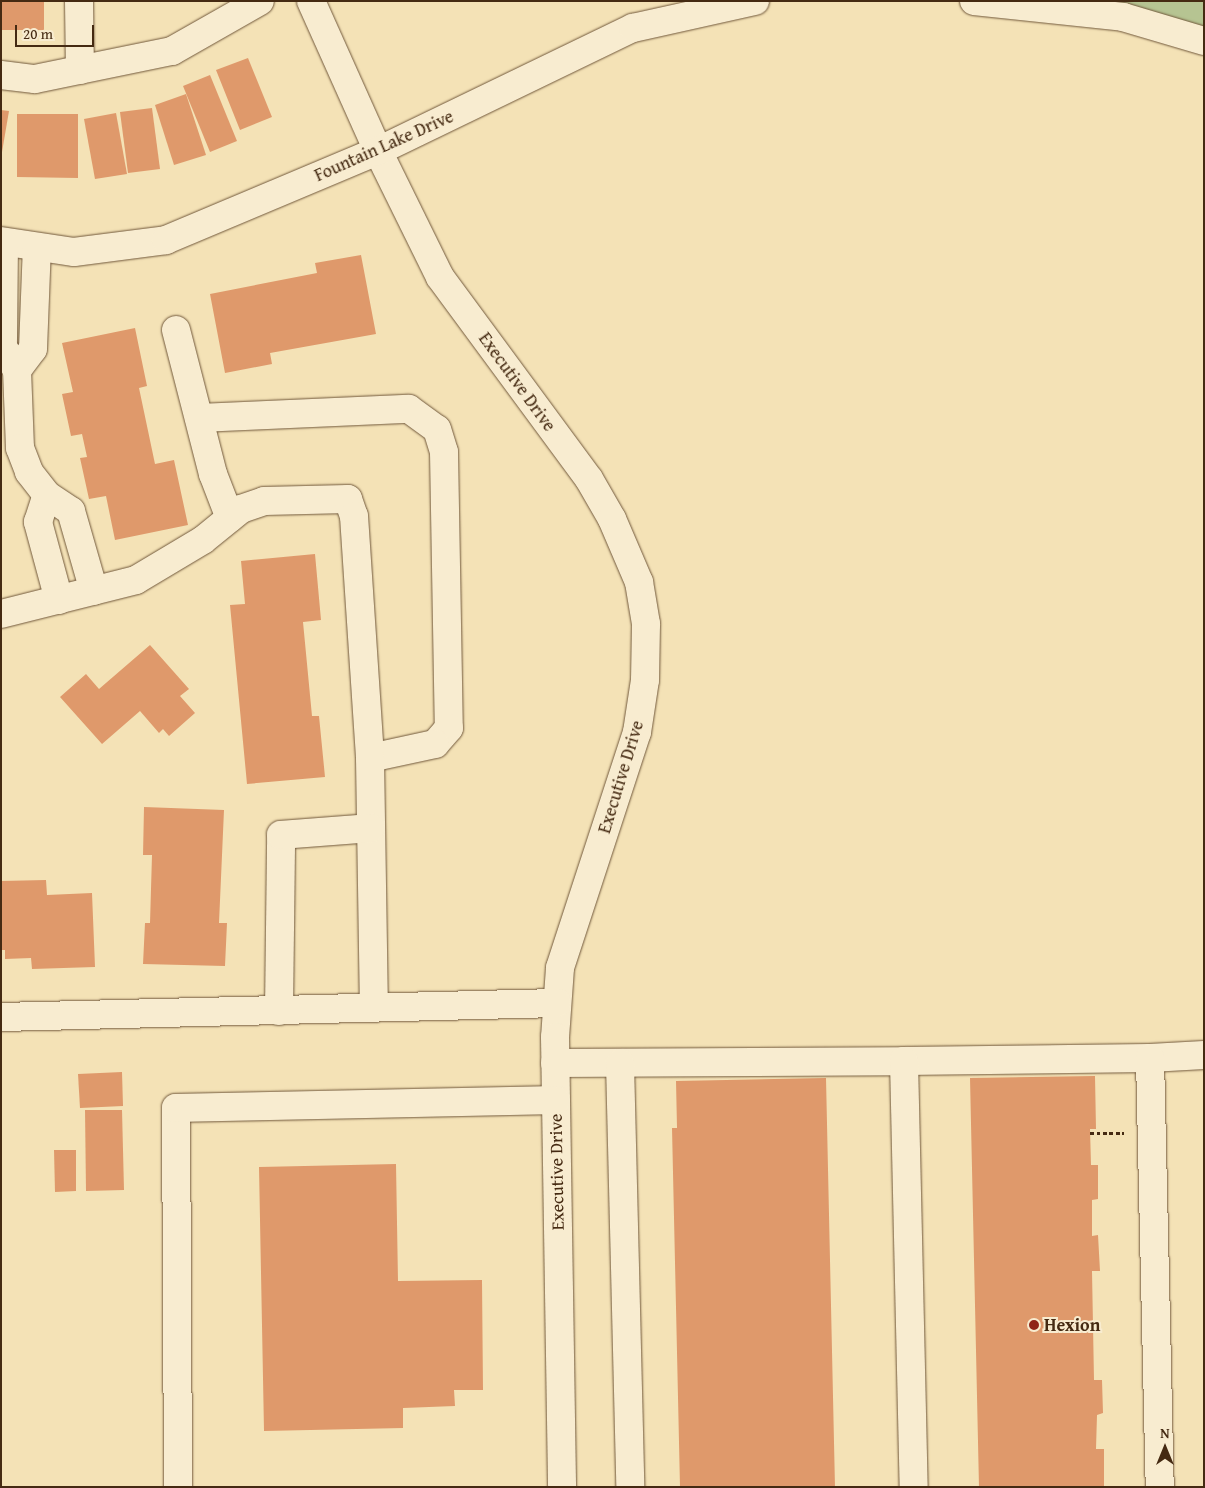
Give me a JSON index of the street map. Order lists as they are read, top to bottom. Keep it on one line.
{"streets":{"street":["Fountain Lake Drive","Executive Drive"]},"crossings":[["Fountain Lake Drive","Executive Drive"]],"places":["Hexion"],"scale_bar":"20 m","north":"top"}
